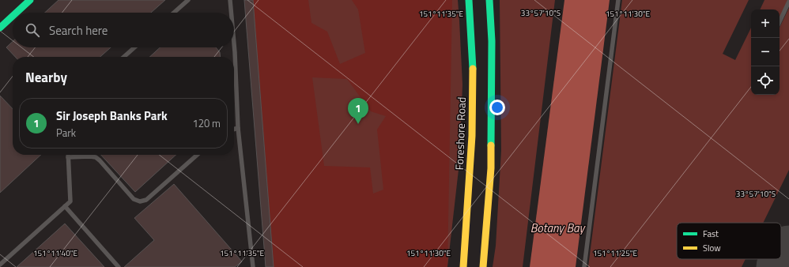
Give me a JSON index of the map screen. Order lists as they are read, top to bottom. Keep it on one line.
{"streets":{"main road":["Foreshore Road"]},"water":["Botany Bay"],"legend":["Fast","Slow"],"page":{"map_buttons":["+","−"],"search":"Search here","heading":"Nearby","pins":"1","list":[{"mark":"1","name":"Sir Joseph Banks Park","note":"Park","value":"120 m"}]},"coordinates":["33°57'10\"S","151°11'30\"E","151°11'35\"E","151°11'40\"E","151°11'25\"E"]}
